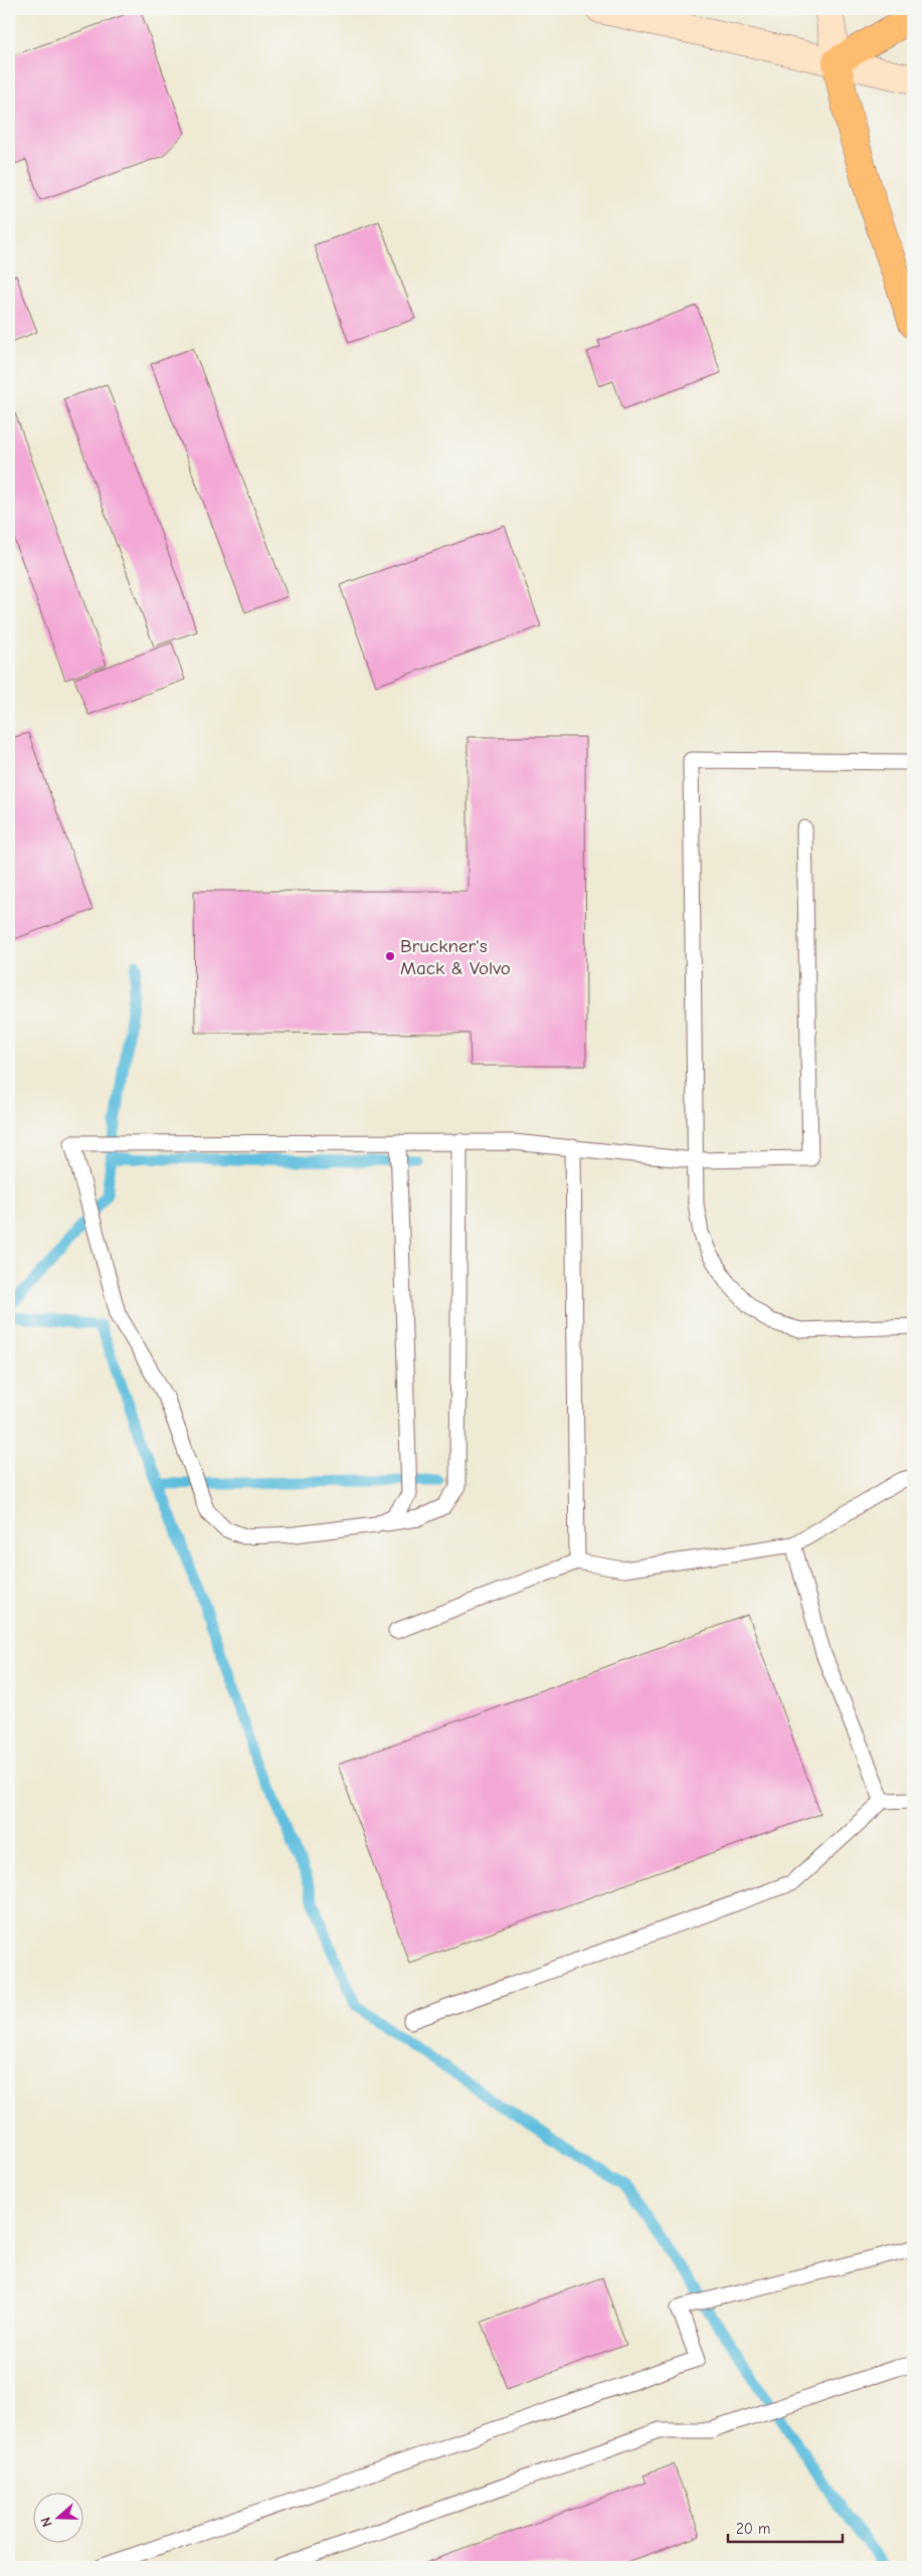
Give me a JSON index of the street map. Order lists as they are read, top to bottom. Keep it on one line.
{"places":["Bruckner's Mack & Volvo"],"scale_bar":"20 m","north":"left"}
